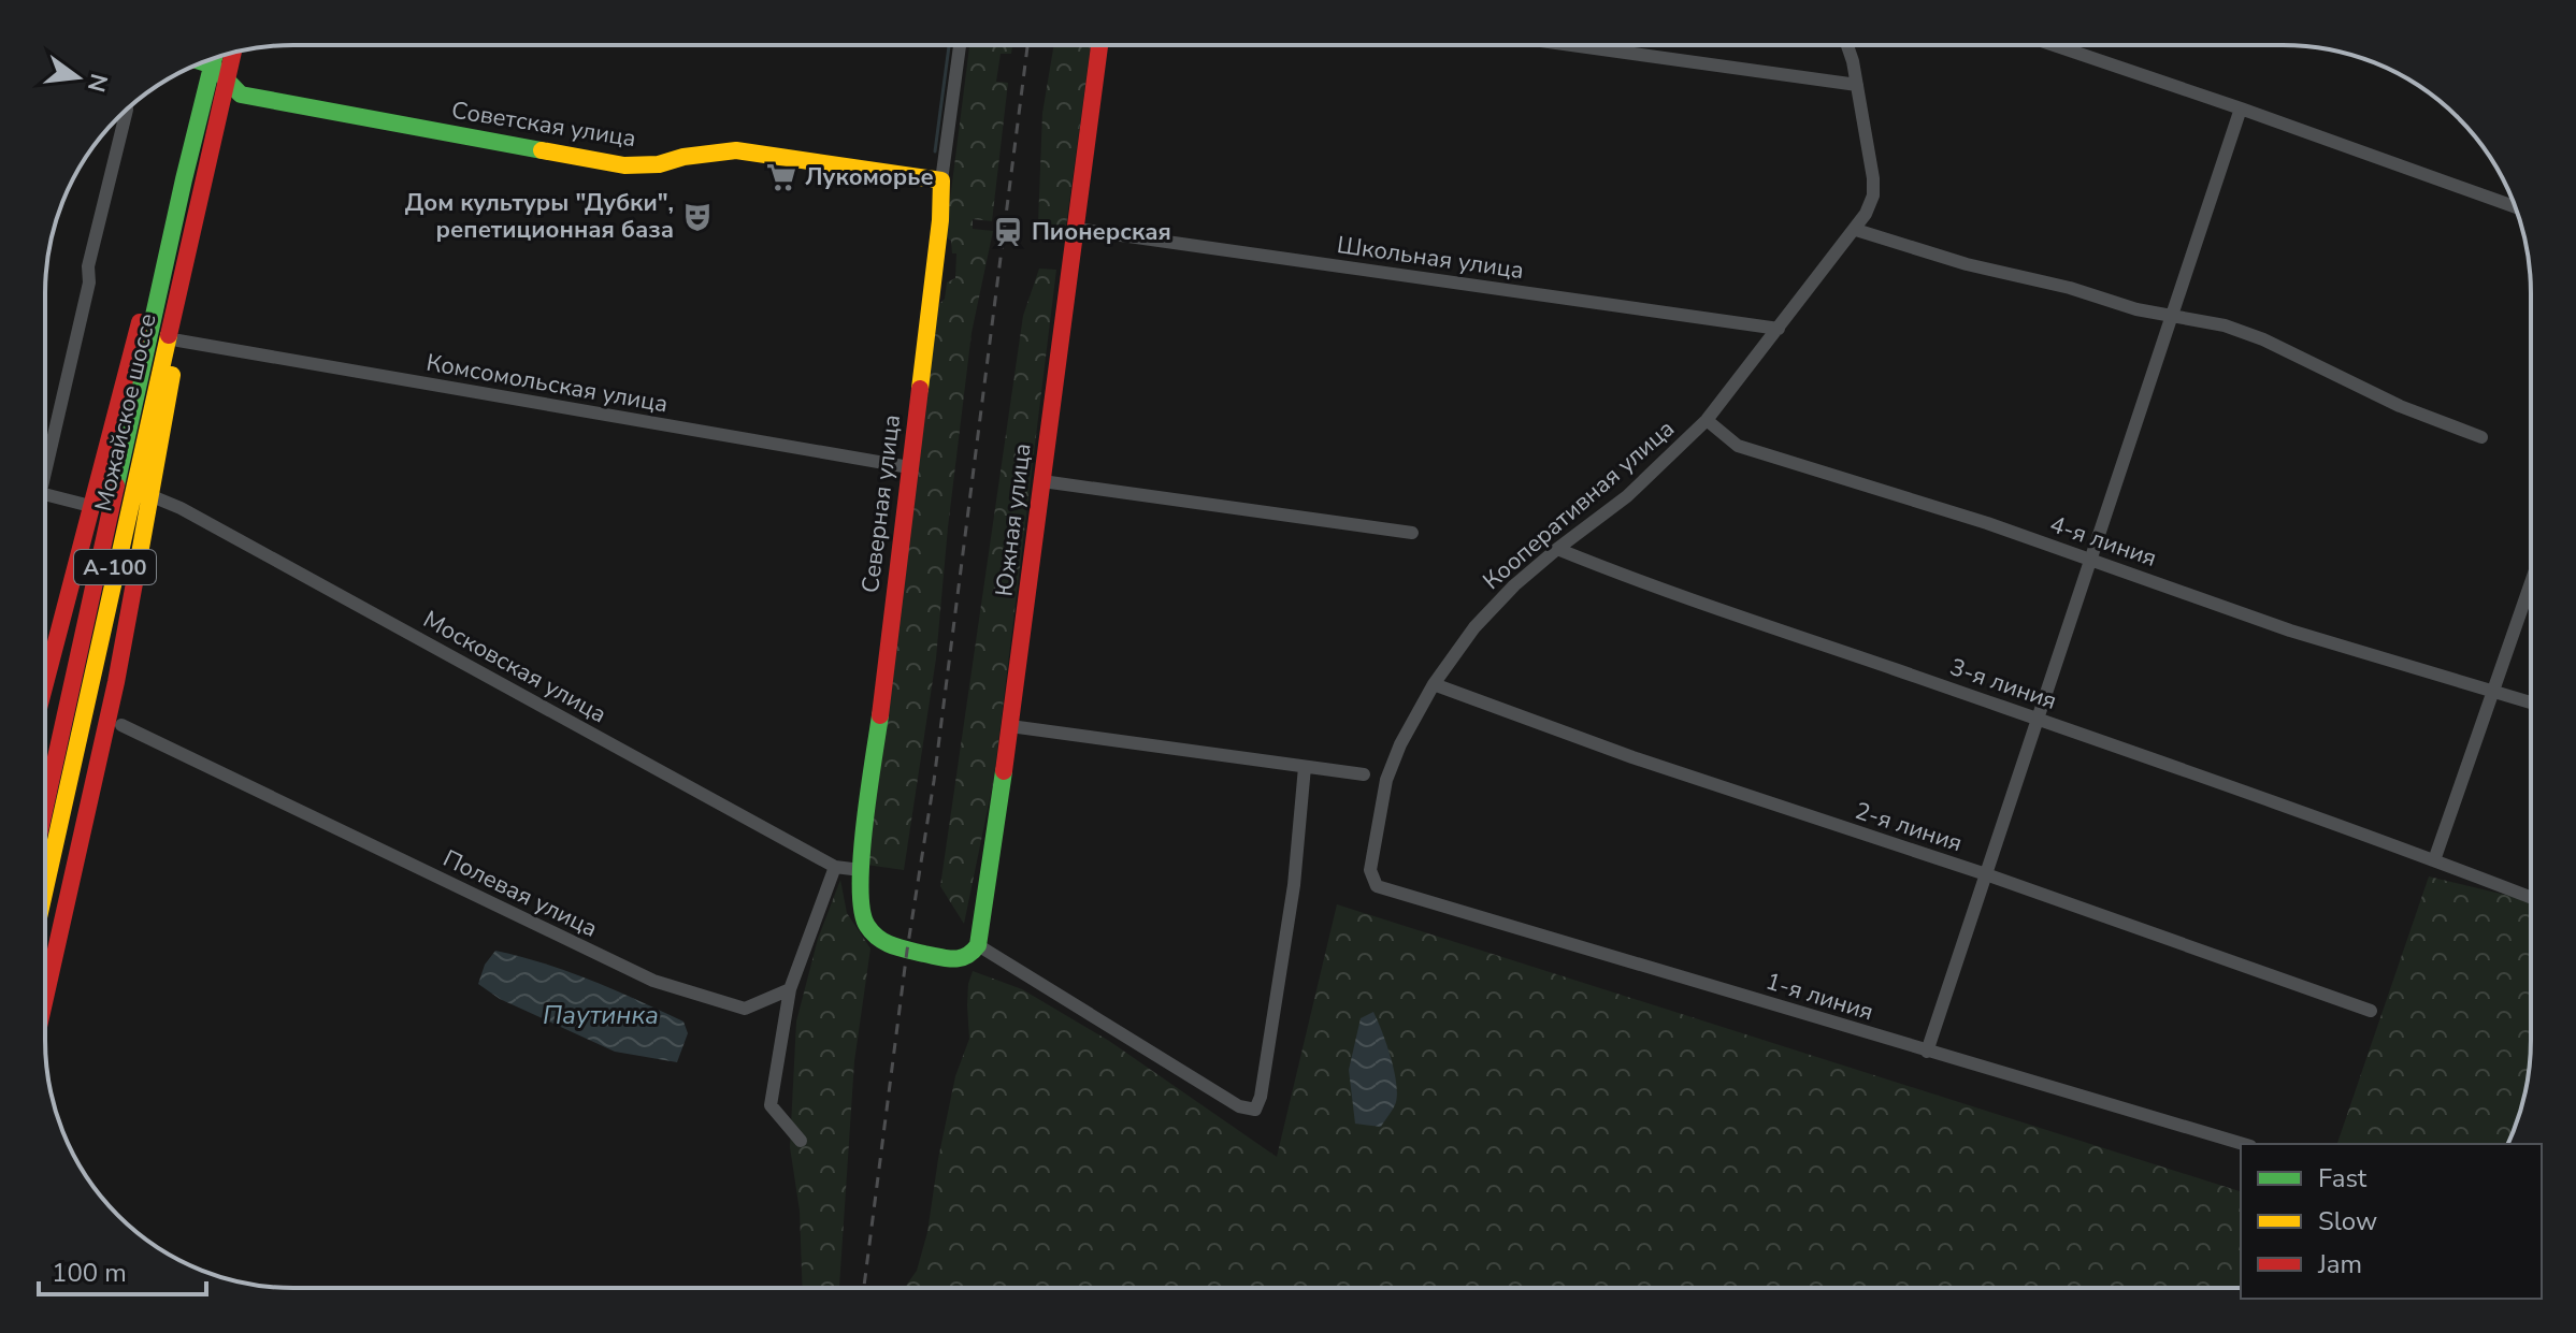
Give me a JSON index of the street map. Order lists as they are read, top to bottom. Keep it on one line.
{"streets":{"main road":["Советская улица","Можайское шоссе","Северная улица","Южная улица","А-100"],"street":["Школьная улица","Комсомольская улица","Кооперативная улица","4-я линия","Московская улица","3-я линия","2-я линия","Полевая улица","1-я линия"]},"crossings":[["Советская улица","Можайское шоссе"],["Советская улица","Северная улица"],["Школьная улица","Кооперативная улица"],["Школьная улица","Южная улица"],["Комсомольская улица","Северная улица"],["Северная улица","Южная улица"],["Северная улица","Московская улица"],["Кооперативная улица","4-я линия"],["Кооперативная улица","3-я линия"],["Кооперативная улица","2-я линия"],["Кооперативная улица","1-я линия"]],"water":["Паутинка"],"places":{"supermarket":["Лукоморье"],"theatre":["Дом культуры \"Дубки\", репетиционная база"],"station":["Пионерская"]},"legend":["Fast","Slow","Jam"],"scale_bar":"100 m","north":"right"}
